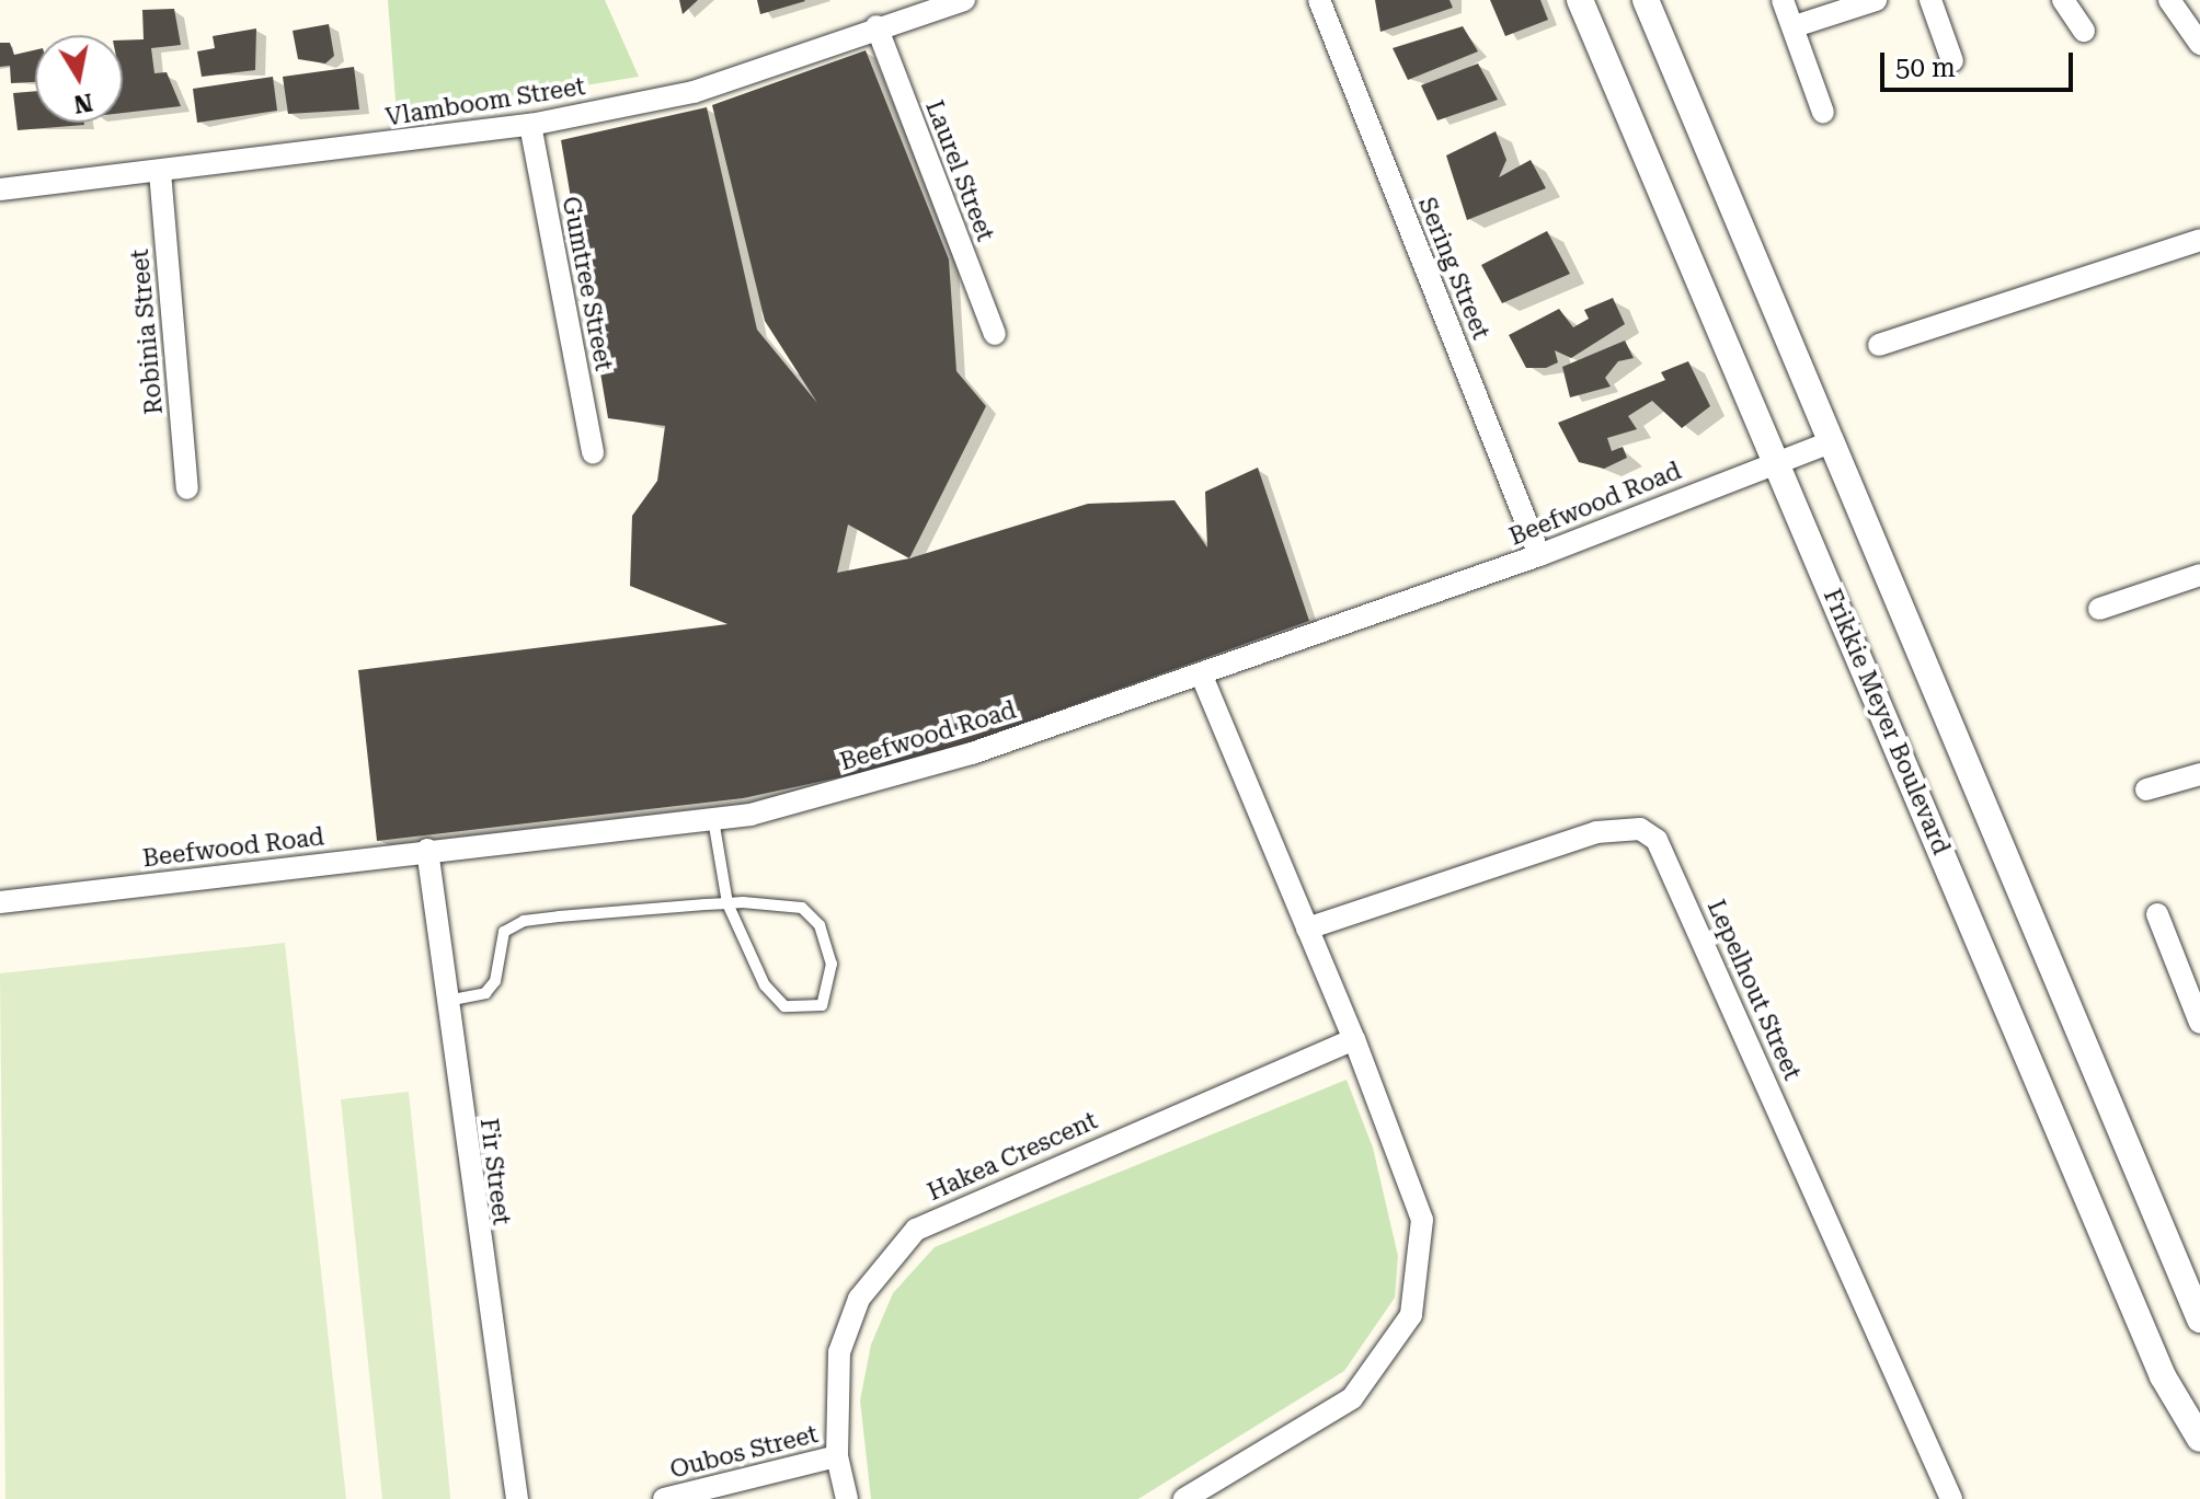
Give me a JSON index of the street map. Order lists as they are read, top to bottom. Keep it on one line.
{"streets":{"street":["Vlamboom Street","Laurel Street","Sering Street","Gumtree Street","Robinia Street","Beefwood Road","Frikkie Meyer Boulevard","Lepelhout Street","Hakea Crescent","Fir Street","Oubos Street"]},"crossings":[["Vlamboom Street","Laurel Street"],["Vlamboom Street","Gumtree Street"],["Vlamboom Street","Robinia Street"],["Sering Street","Beefwood Road"],["Beefwood Road","Frikkie Meyer Boulevard"],["Beefwood Road","Fir Street"],["Hakea Crescent","Oubos Street"]],"scale_bar":"50 m","north":"bottom"}
